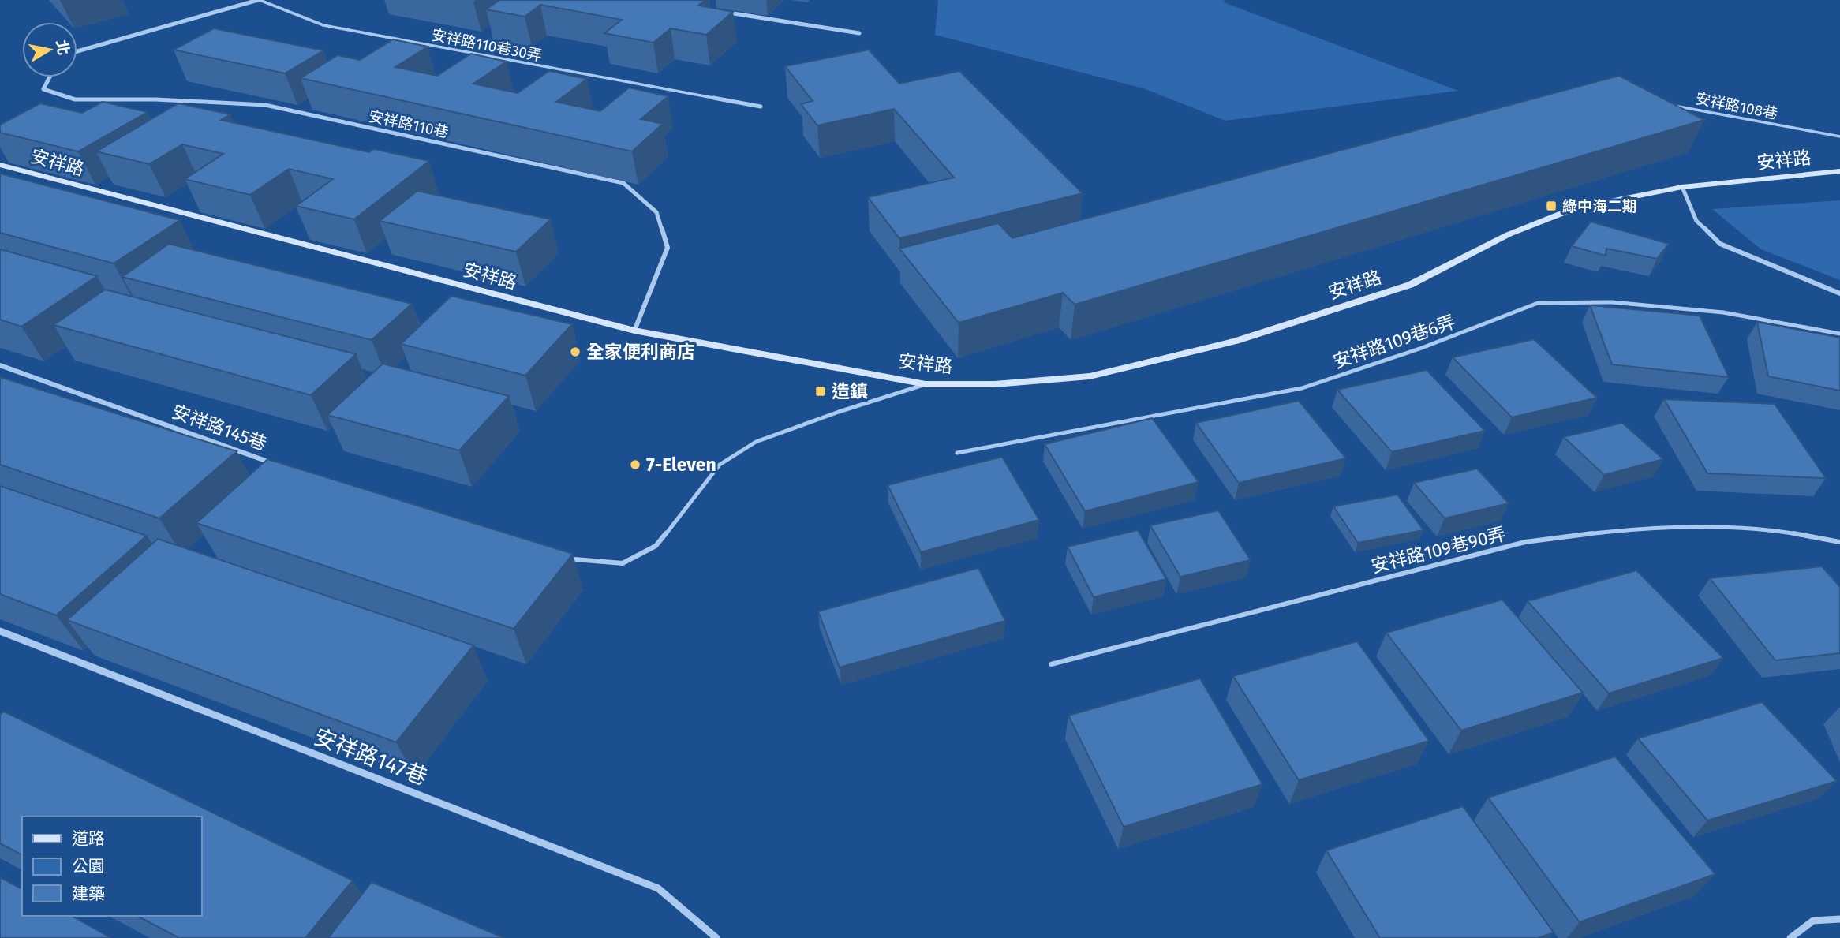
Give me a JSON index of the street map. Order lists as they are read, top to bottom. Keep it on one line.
{"streets":{"street":["安祥路110巷","安祥路","安祥路145巷","安祥路147巷"],"lane":["安祥路110巷30弄","安祥路108巷","安祥路109巷6弄","安祥路109巷90弄"]},"crossings":[["安祥路110巷","安祥路"]],"places":{"transit":["綠中海二期","造鎮"],"other":["全家便利商店","7-Eleven"]},"legend":["道路","公園","建築"],"north":"right"}
